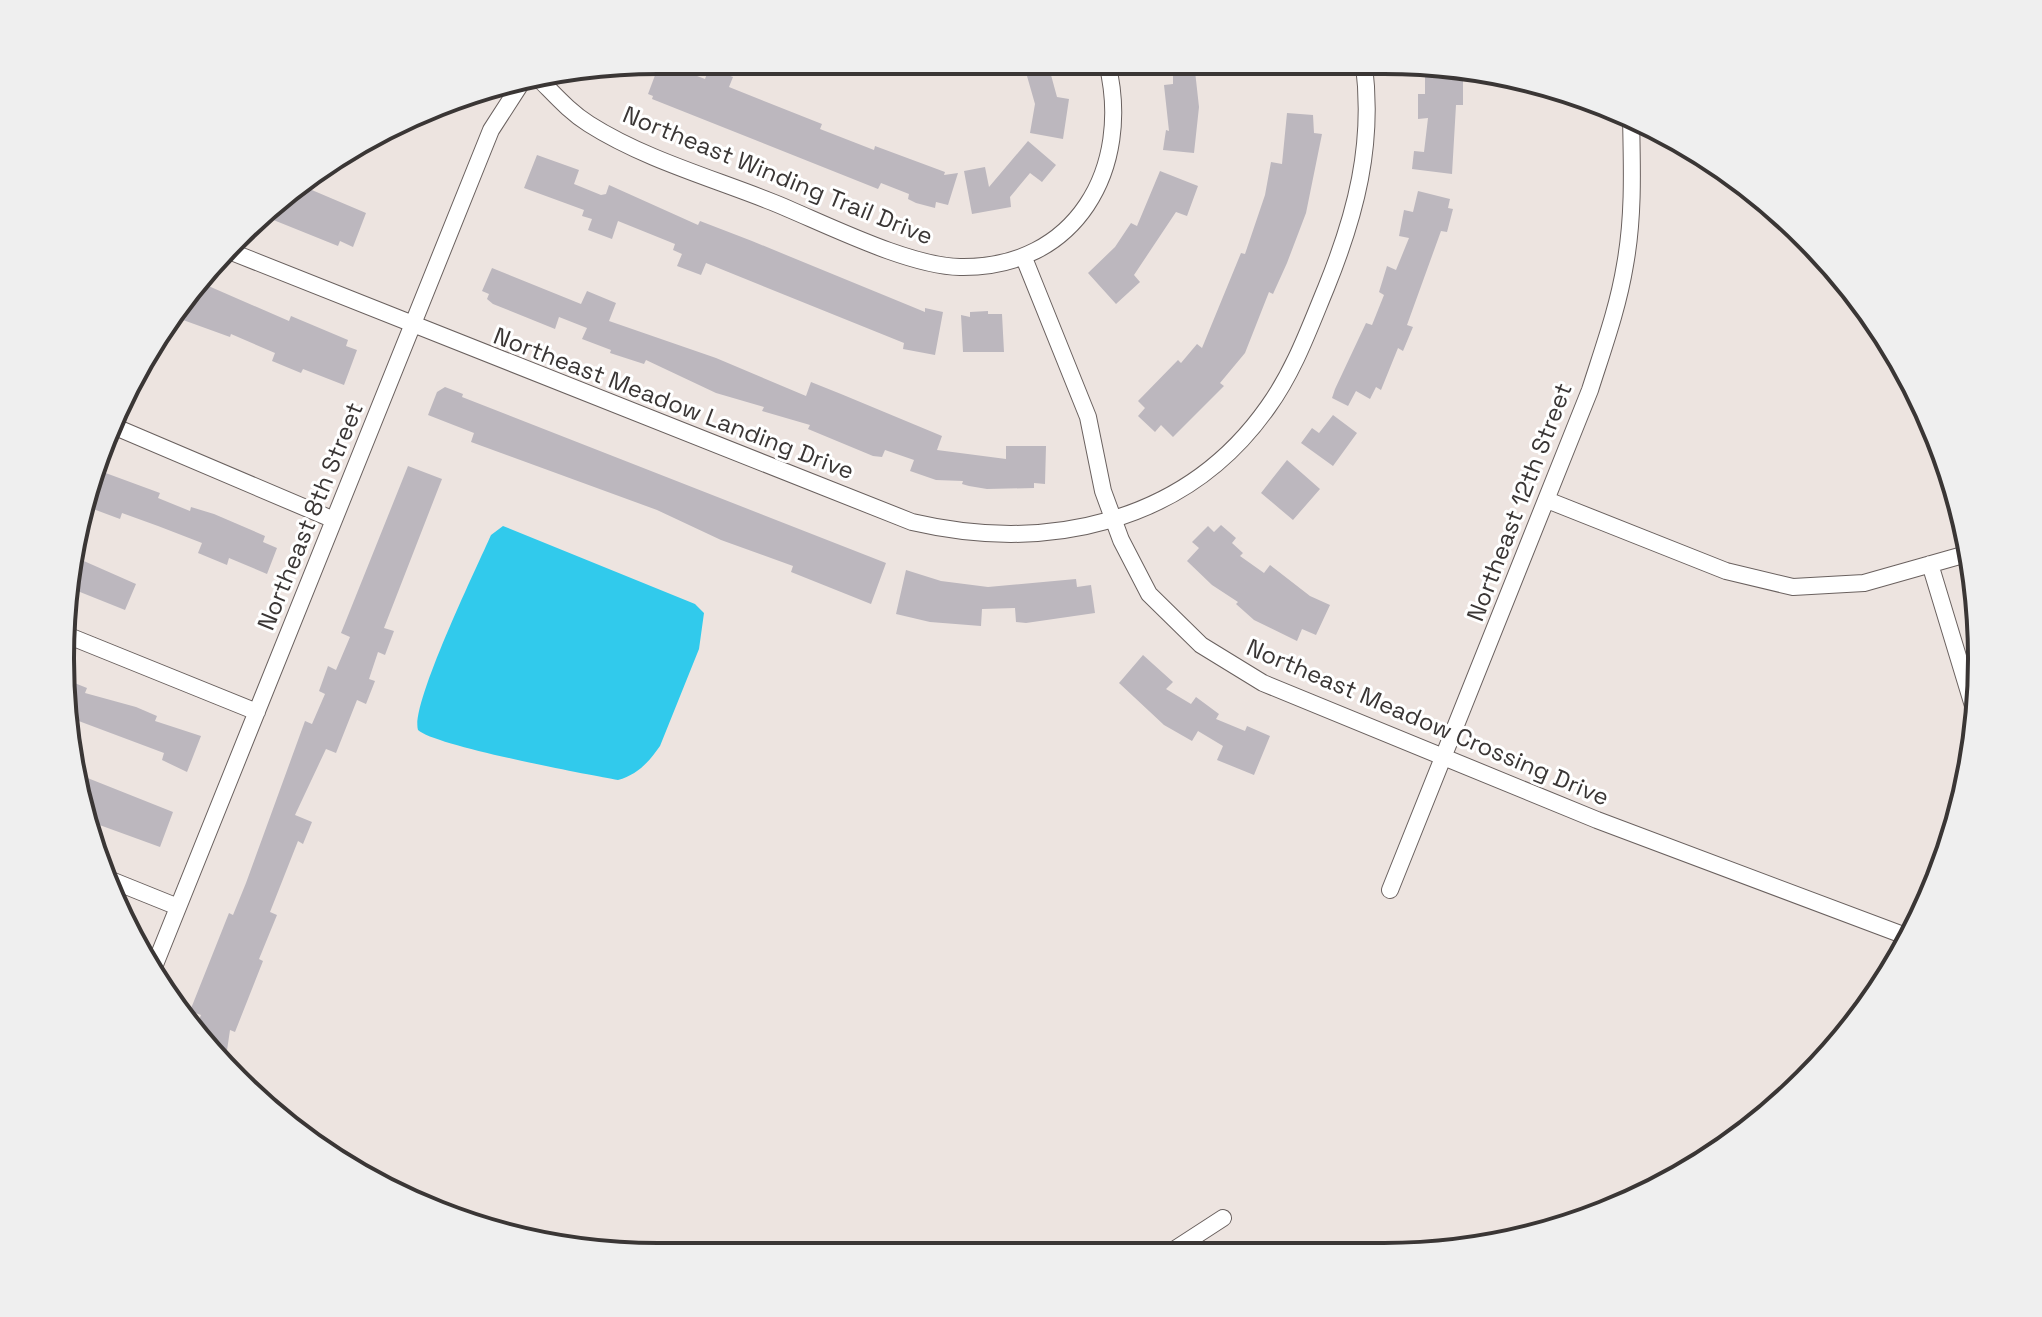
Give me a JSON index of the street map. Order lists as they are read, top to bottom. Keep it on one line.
{"streets":{"street":["Northeast Winding Trail Drive","Northeast Meadow Landing Drive","Northeast 12th Street","Northeast 8th Street","Northeast Meadow Crossing Drive"]},"crossings":[["Northeast Winding Trail Drive","Northeast Meadow Crossing Drive"],["Northeast Meadow Landing Drive","Northeast 8th Street"],["Northeast Meadow Landing Drive","Northeast Meadow Crossing Drive"],["Northeast 12th Street","Northeast Meadow Crossing Drive"]]}
